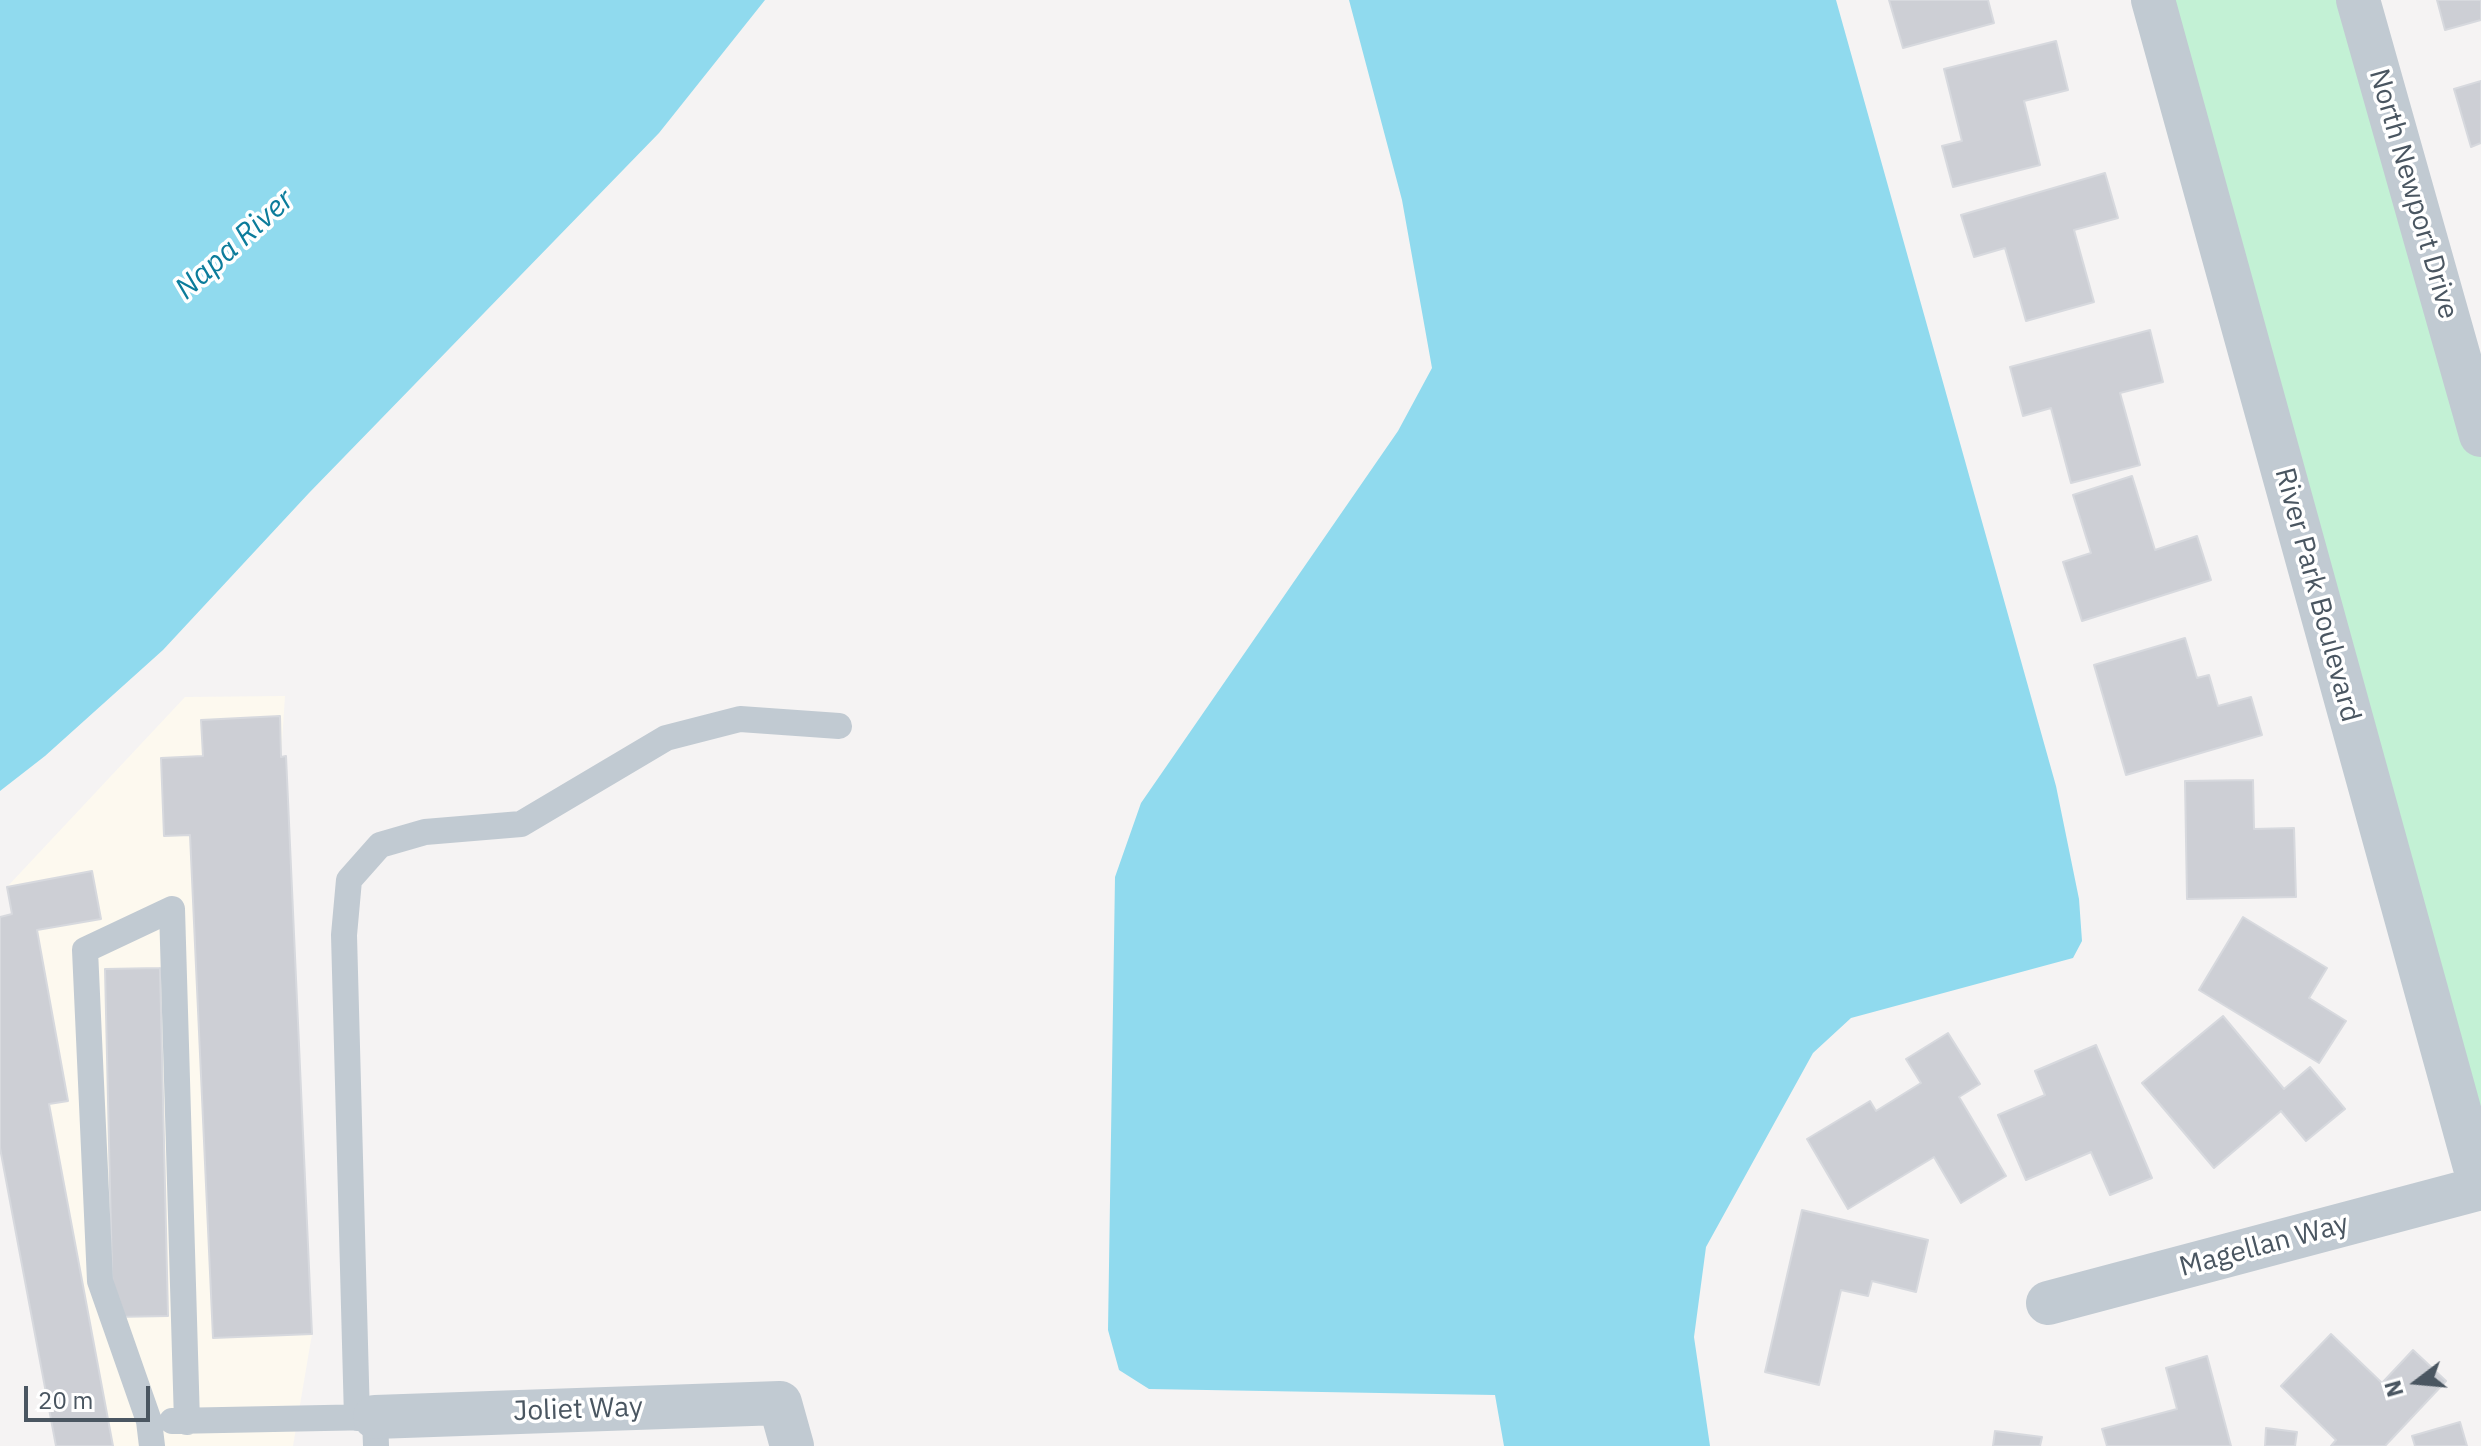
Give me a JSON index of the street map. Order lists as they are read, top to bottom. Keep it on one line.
{"streets":{"street":["North Newport Drive","River Park Boulevard","Magellan Way","Joliet Way"]},"crossings":[["River Park Boulevard","Magellan Way"]],"water":["Napa River"],"scale_bar":"20 m","north":"left"}
